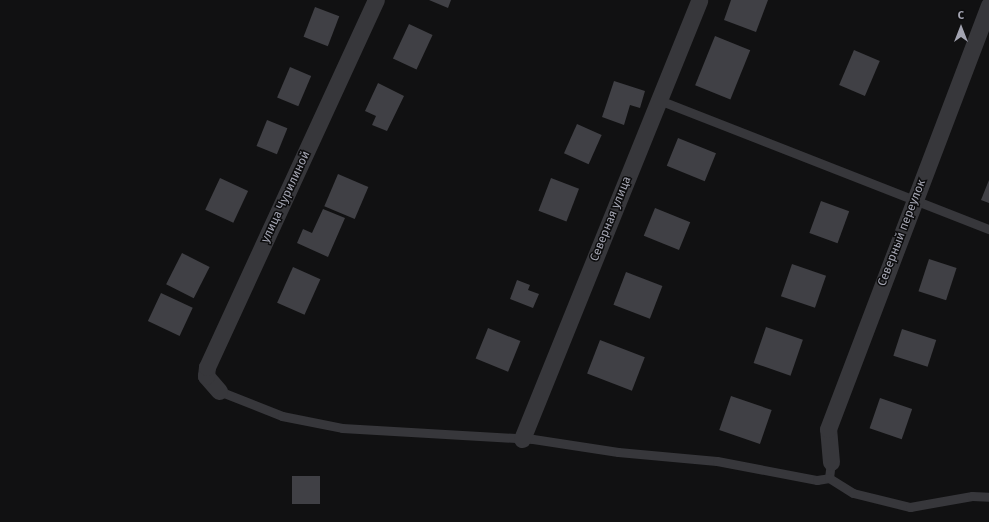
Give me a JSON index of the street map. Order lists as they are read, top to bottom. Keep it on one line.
{"streets":{"street":["улица Чурилиной","Северная улица","Северный переулок"]},"north":"top"}
